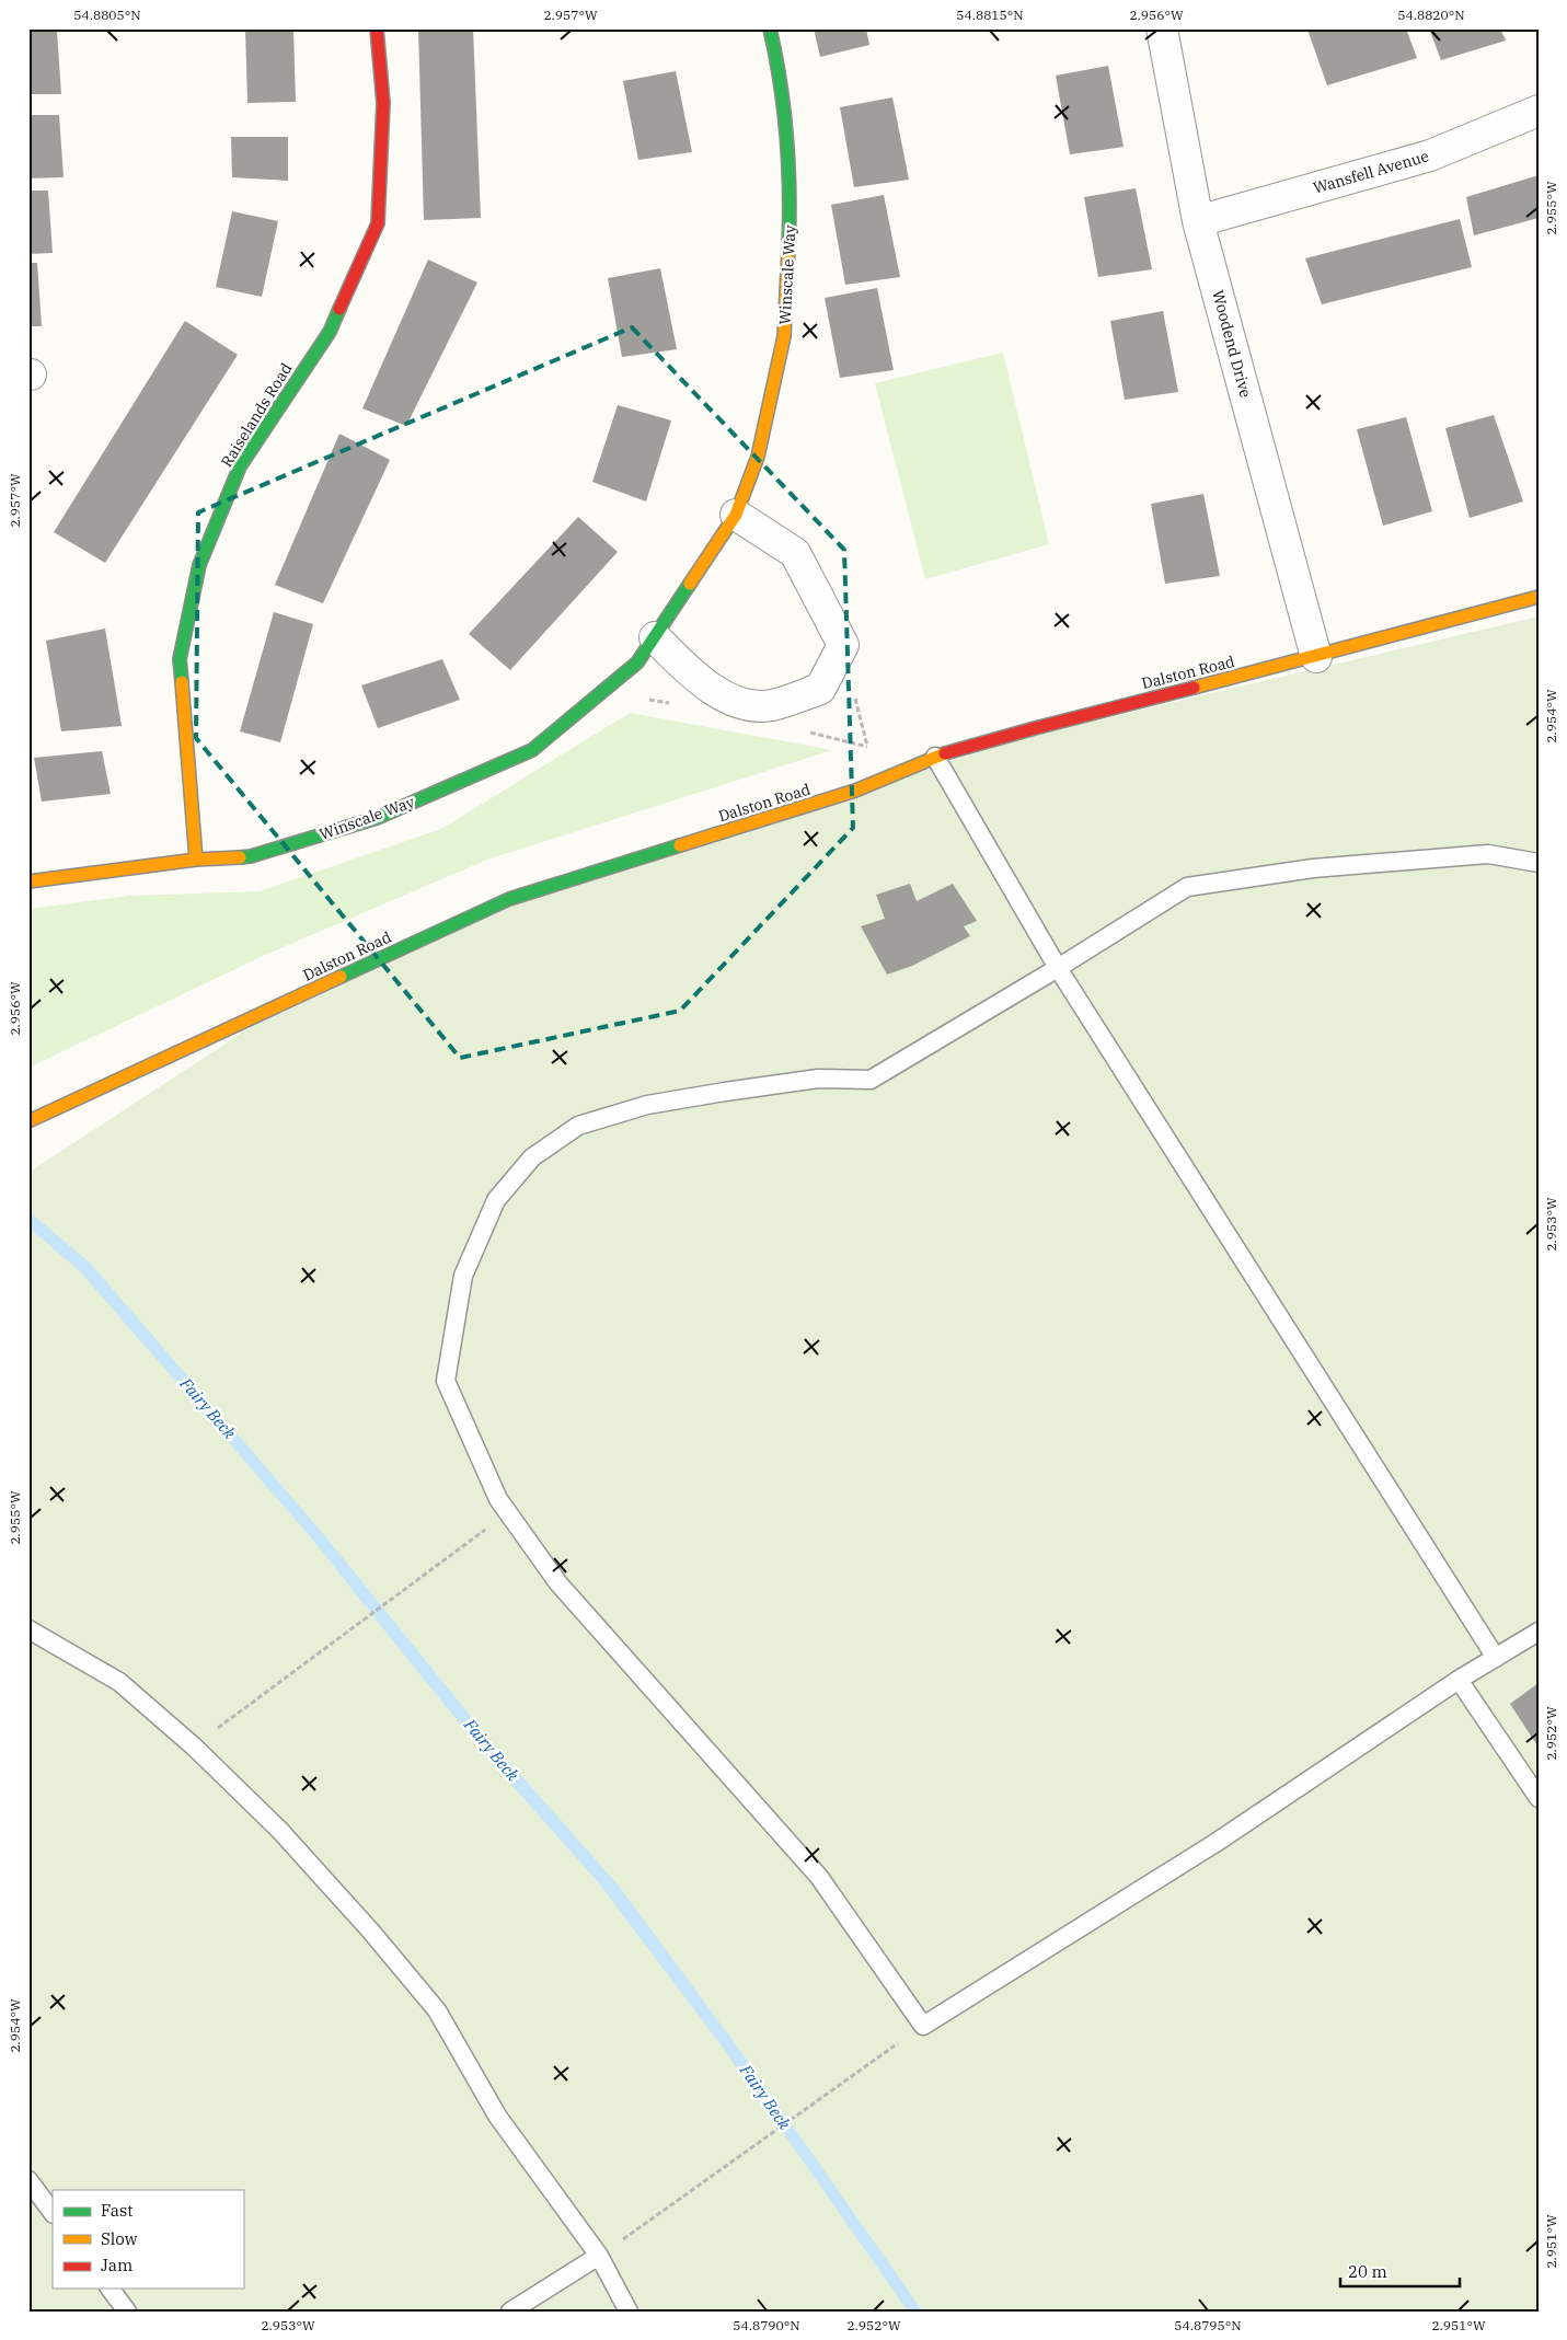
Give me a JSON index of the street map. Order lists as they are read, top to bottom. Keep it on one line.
{"streets":{"street":["Wansfell Avenue","Winscale Way","Woodend Drive","Raiselands Road","Dalston Road"]},"crossings":[["Wansfell Avenue","Woodend Drive"],["Winscale Way","Raiselands Road"],["Woodend Drive","Dalston Road"]],"water":["Fairy Beck"],"legend":["Fast","Slow","Jam"],"scale_bar":"20 m","coordinates":["54.8805°N","2.957°W","54.8815°N","2.956°W","54.8820°N","2.955°W","2.954°W","2.953°W","2.952°W","2.951°W","54.8790°N","54.8795°N"]}
